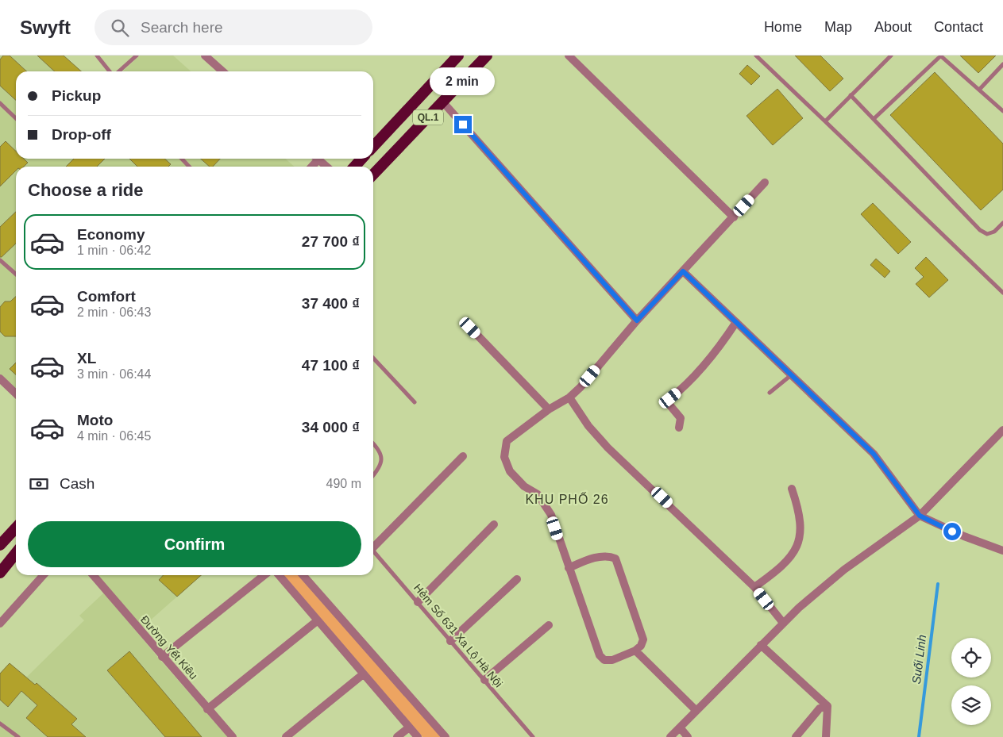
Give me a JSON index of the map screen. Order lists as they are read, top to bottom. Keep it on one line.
{"streets":{"highway":["QL.1"],"street":["Đường Yết Kiêu"],"lane":["Hẻm Số 631 Xa Lộ Hà Nội"]},"districts":["KHU PHỐ 26"],"water":["Suối Linh"],"page":{"header":"Swyft","search":"Search here","nav":["Home","Map","About","Contact"],"bubble":"2 min","banner":["Pickup","Drop-off"],"heading":"Choose a ride","list":[{"name":"Economy","note":"1 min · 06:42","value":"27 700 ₫"},{"name":"Comfort","note":"2 min · 06:43","value":"37 400 ₫"},{"name":"XL","note":"3 min · 06:44","value":"47 100 ₫"},{"name":"Moto","note":"4 min · 06:45","value":"34 000 ₫"}],"pay":["Cash","490 m"],"buttons":"Confirm"}}
